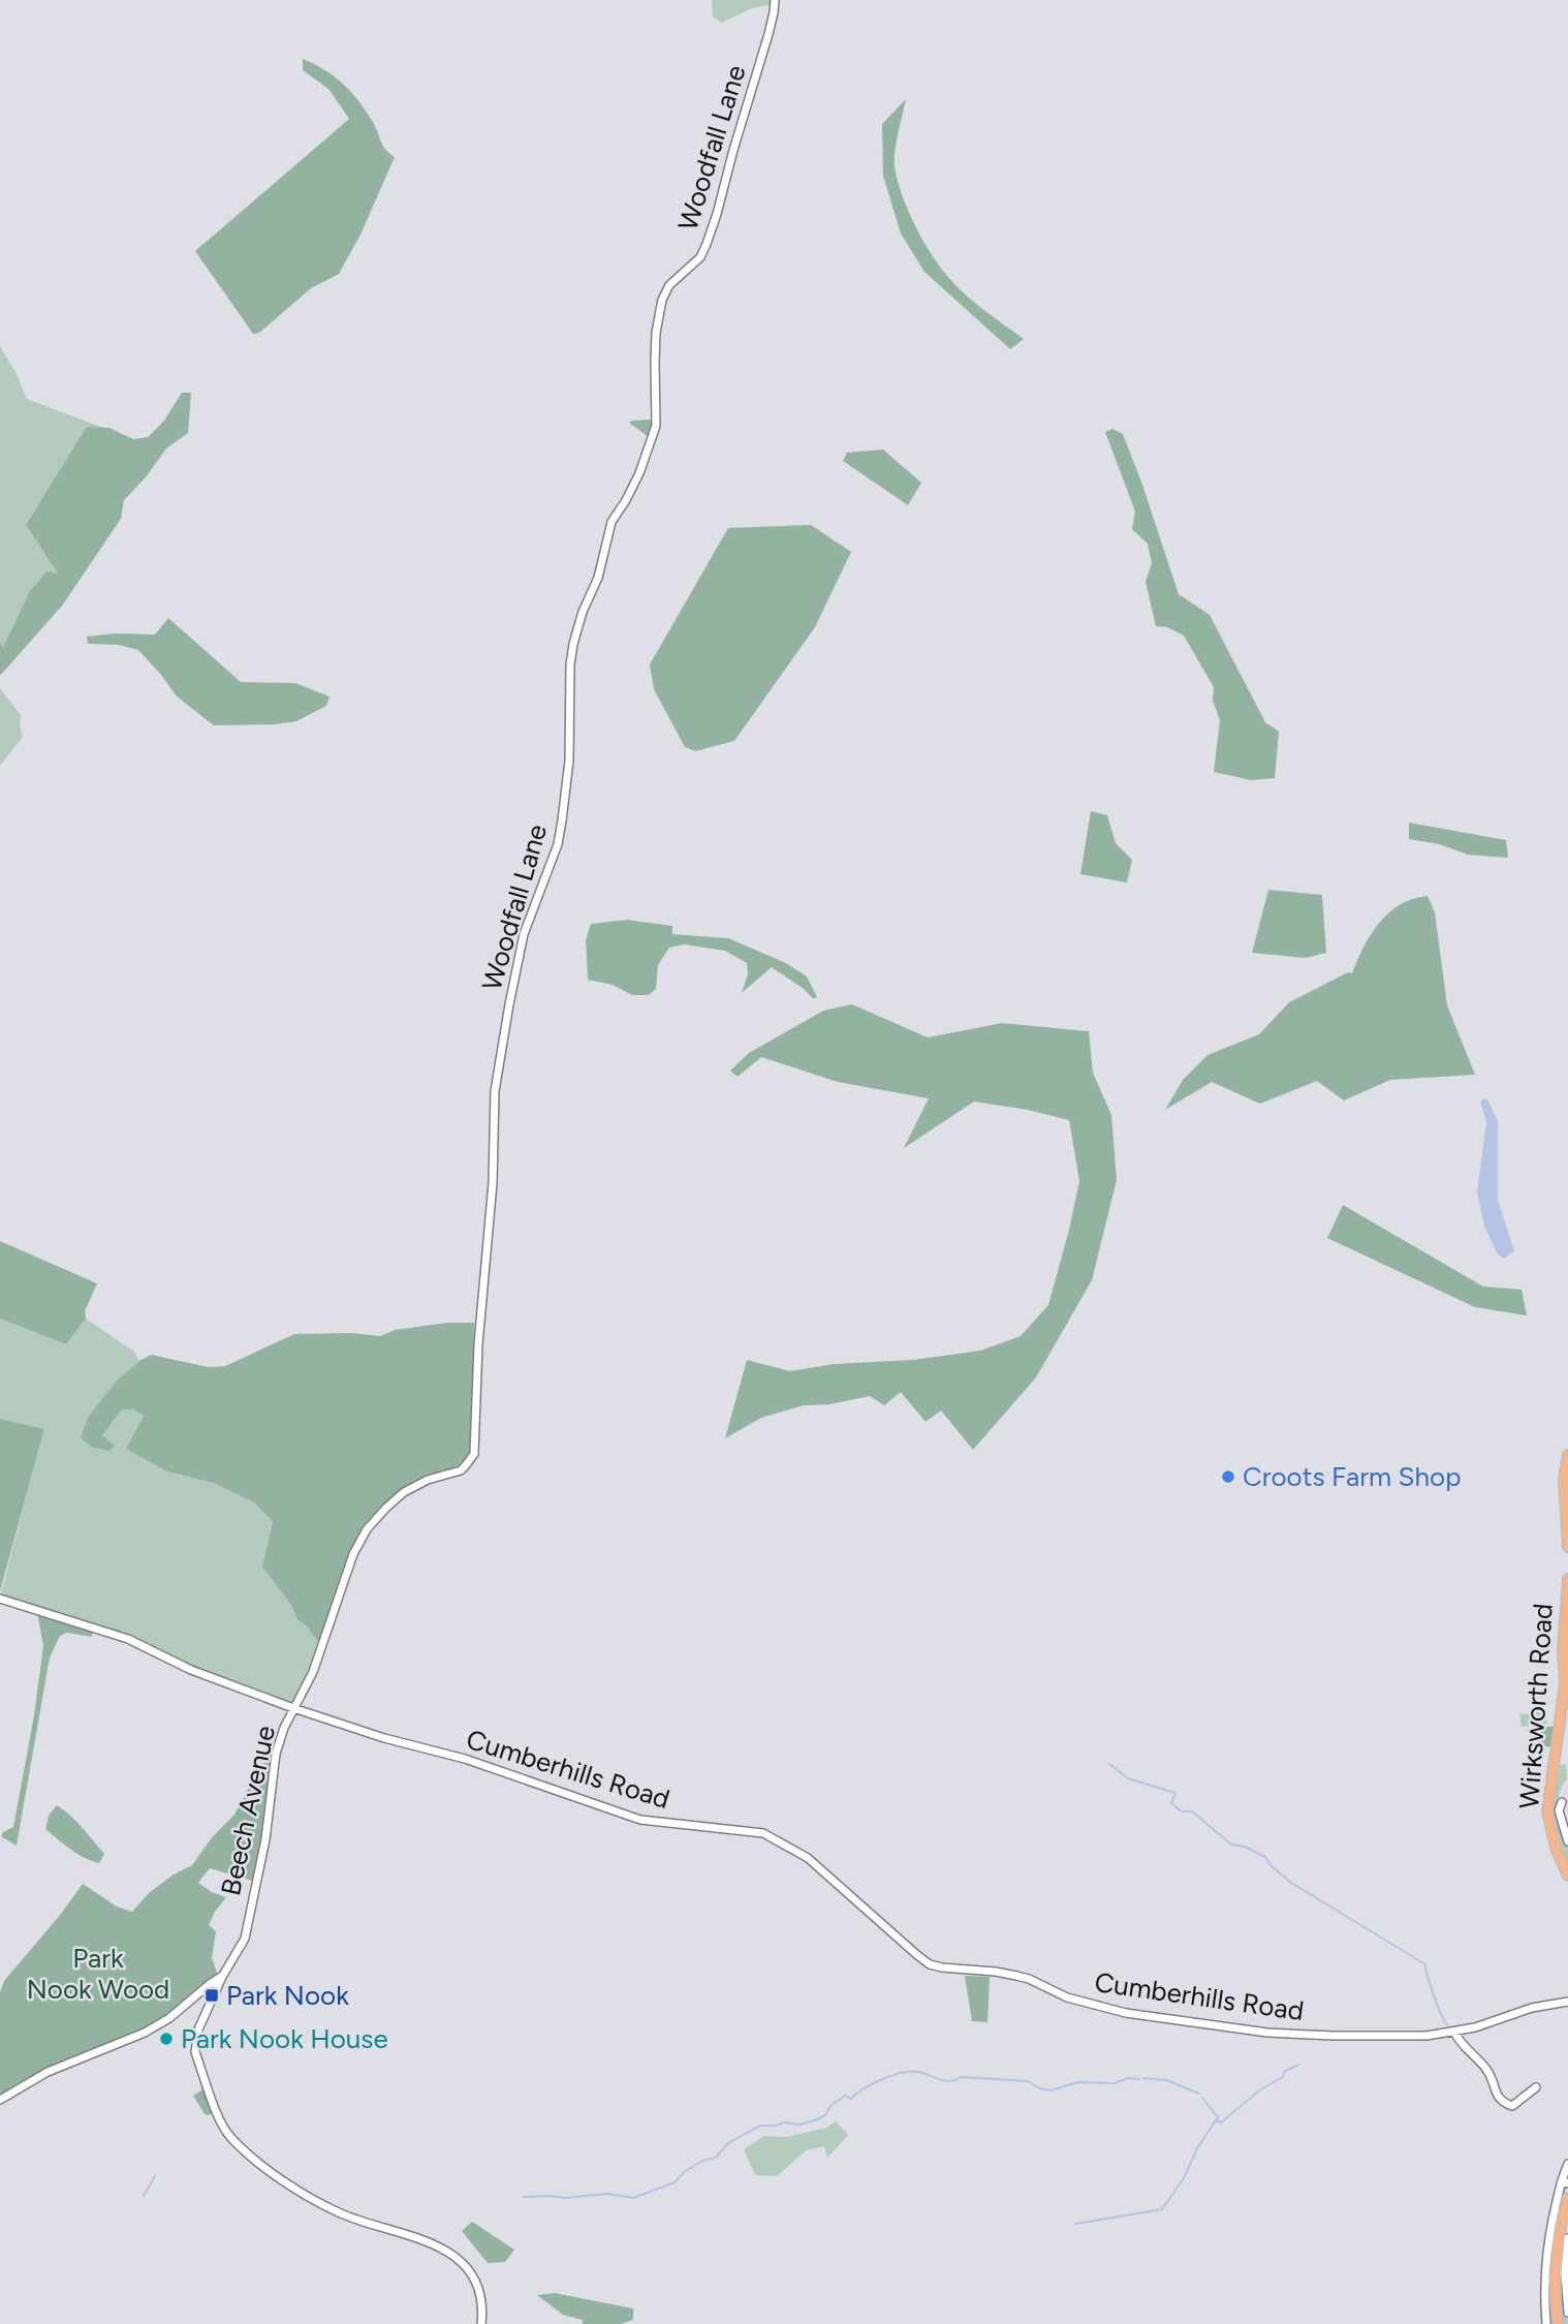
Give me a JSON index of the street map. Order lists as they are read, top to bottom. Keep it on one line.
{"streets":{"main road":["Wirksworth Road"],"street":["Woodfall Lane","Cumberhills Road","Beech Avenue"]},"crossings":[["Woodfall Lane","Cumberhills Road"],["Woodfall Lane","Beech Avenue"],["Cumberhills Road","Beech Avenue"]],"parks":["Park Nook Wood"],"places":{"other":["Croots Farm Shop","Park Nook House"],"transit":["Park Nook"]}}
